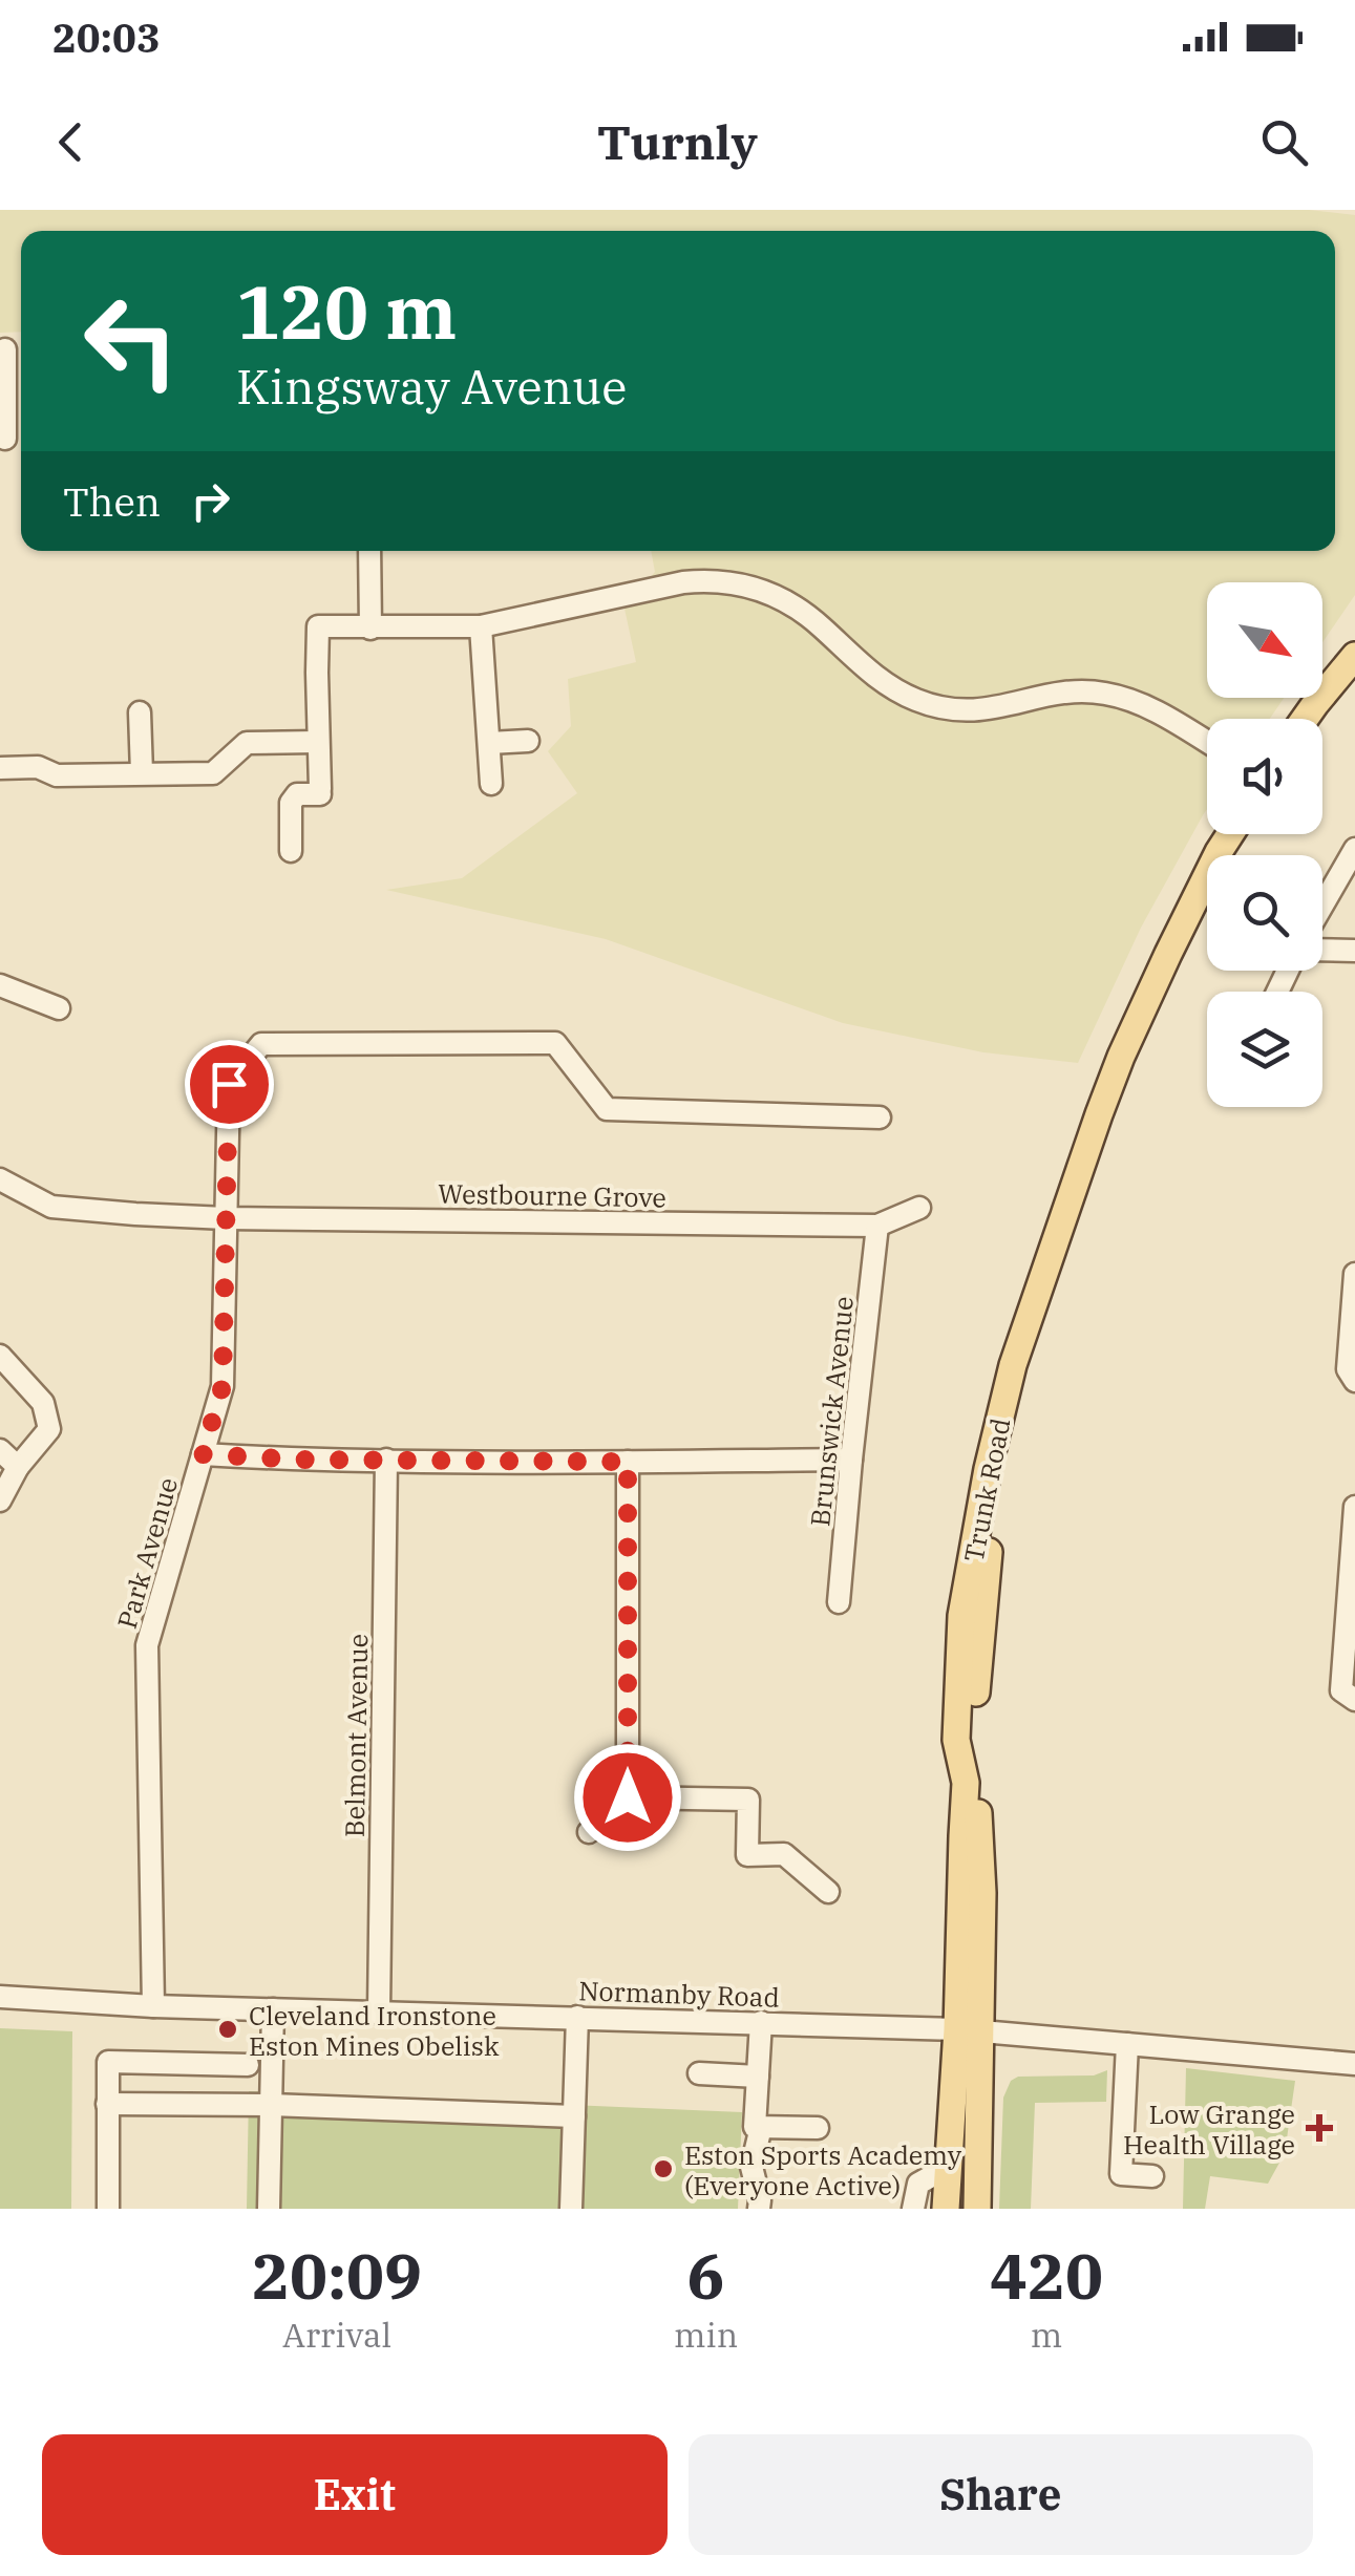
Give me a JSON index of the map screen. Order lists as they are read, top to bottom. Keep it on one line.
{"streets":{"main road":["Trunk Road"],"street":["Westbourne Grove","Brunswick Avenue","Park Avenue","Belmont Avenue","Normanby Road"]},"crossings":[["Westbourne Grove","Brunswick Avenue"],["Westbourne Grove","Park Avenue"],["Trunk Road","Normanby Road"],["Park Avenue","Normanby Road"],["Belmont Avenue","Normanby Road"]],"places":{"other":["Cleveland Ironstone Eston Mines Obelisk","Eston Sports Academy (Everyone Active)"],"health":["Low Grange Health Village"]},"north":"bottom right","page":{"status":"20:03","header":"Turnly","turn":["120 m","Kingsway Avenue"],"then":"Then","eta":["20:09","Arrival","6","min","420","m"],"buttons":["Exit","Share"]}}
